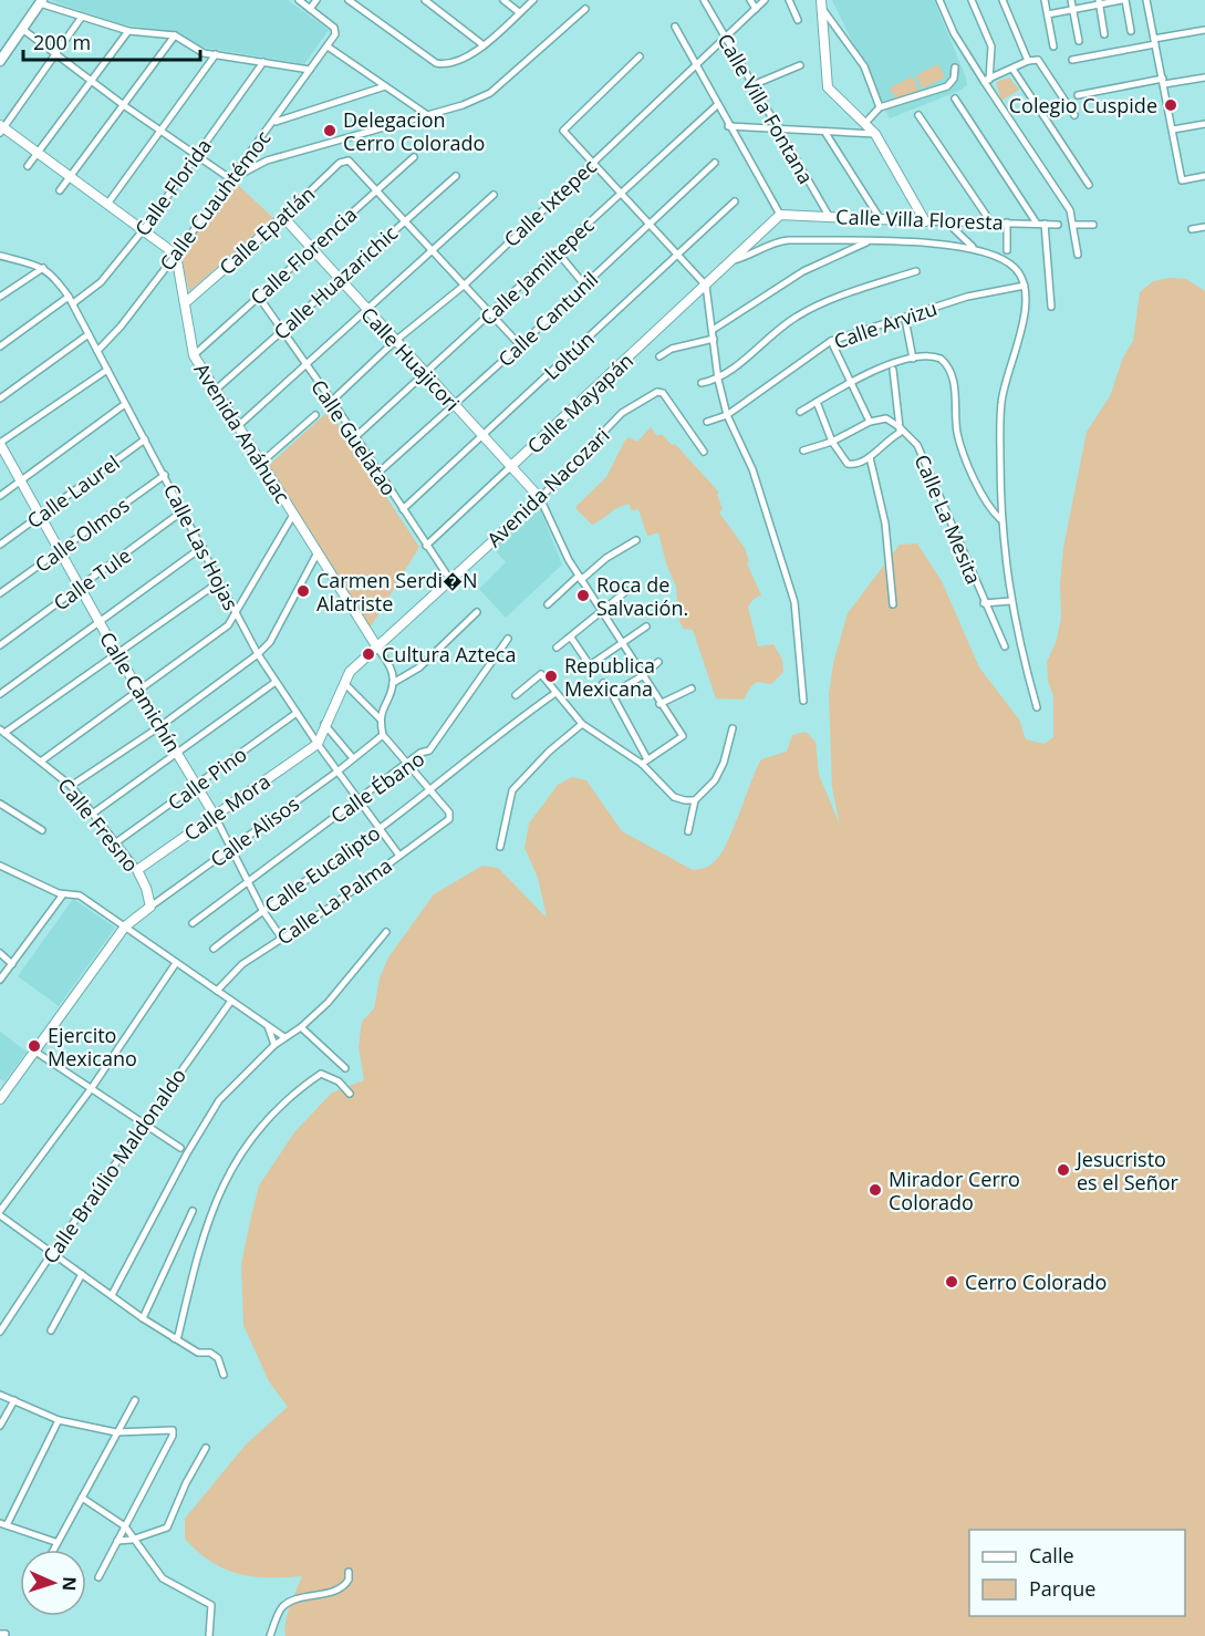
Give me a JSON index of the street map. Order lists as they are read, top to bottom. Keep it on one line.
{"streets":{"street":["Calle Villa Fontana","Calle Florida","Calle Cuauhtémoc","Calle Ixtepec","Calle Villa Floresta","Calle Epatlán","Calle Florencia","Calle Jamiltepec","Calle Huazarichic","Calle Cantunil","Calle Arvizu","Loltún","Calle Huajicori","Calle Mayapán","Avenida Anáhuac","Calle Guelatao","Avenida Nacozari","Calle Laurel","Calle La Mesita","Calle Olmos","Calle Las Hojas","Calle Tule","Calle Camichín","Calle Pino","Calle Ébano","Calle Mora","Calle Fresno","Calle Alisos","Calle Eucalipto","Calle La Palma","Calle Braúlio Maldonaldo"]},"crossings":[["Calle Villa Fontana","Calle Ixtepec"],["Calle Villa Fontana","Calle Villa Floresta"],["Calle Florida","Calle Las Hojas"],["Calle Cuauhtémoc","Avenida Anáhuac"],["Calle Cuauhtémoc","Calle Las Hojas"],["Calle Ixtepec","Calle Huajicori"],["Calle Ixtepec","Calle Guelatao"],["Calle Villa Floresta","Calle Mayapán"],["Calle Epatlán","Calle Florencia"],["Calle Epatlán","Calle Huajicori"],["Calle Epatlán","Avenida Anáhuac"],["Calle Florencia","Calle Huajicori"],["Calle Florencia","Avenida Anáhuac"],["Calle Florencia","Calle Guelatao"],["Calle Jamiltepec","Calle Huajicori"],["Calle Jamiltepec","Calle Guelatao"],["Calle Huazarichic","Calle Huajicori"],["Calle Huazarichic","Avenida Anáhuac"],["Calle Huazarichic","Calle Guelatao"],["Calle Cantunil","Calle Huajicori"],["Calle Cantunil","Calle Guelatao"],["Calle Arvizu","Calle Mayapán"],["Loltún","Calle Huajicori"],["Loltún","Calle Guelatao"],["Calle Huajicori","Calle Mayapán"],["Calle Huajicori","Avenida Nacozari"],["Calle Mayapán","Calle Guelatao"],["Avenida Anáhuac","Avenida Nacozari"],["Calle Guelatao","Avenida Nacozari"],["Avenida Nacozari","Calle Las Hojas"],["Avenida Nacozari","Calle Mora"],["Calle Laurel","Calle Las Hojas"],["Calle Laurel","Calle Camichín"],["Calle Olmos","Calle Las Hojas"],["Calle Olmos","Calle Camichín"],["Calle Las Hojas","Calle Tule"],["Calle Las Hojas","Calle Pino"],["Calle Las Hojas","Calle Ébano"],["Calle Las Hojas","Calle Mora"],["Calle Las Hojas","Calle Alisos"],["Calle Las Hojas","Calle Eucalipto"],["Calle Las Hojas","Calle La Palma"],["Calle Tule","Calle Camichín"],["Calle Camichín","Calle Pino"],["Calle Camichín","Calle Ébano"],["Calle Camichín","Calle Mora"],["Calle Camichín","Calle Alisos"],["Calle Camichín","Calle Eucalipto"],["Calle Camichín","Calle La Palma"],["Calle Pino","Calle Fresno"],["Calle Mora","Calle Fresno"],["Calle Fresno","Calle Alisos"],["Calle Eucalipto","Calle La Palma"]],"places":["Colegio Cuspide","Delegacion Cerro Colorado","Carmen Serdi�N Alatriste","Roca de Salvación.","Cultura Azteca","Republica Mexicana","Ejercito Mexicano","Jesucristo es el Señor","Mirador Cerro Colorado","Cerro Colorado"],"legend":["Calle","Parque"],"scale_bar":"200 m","north":"right"}
